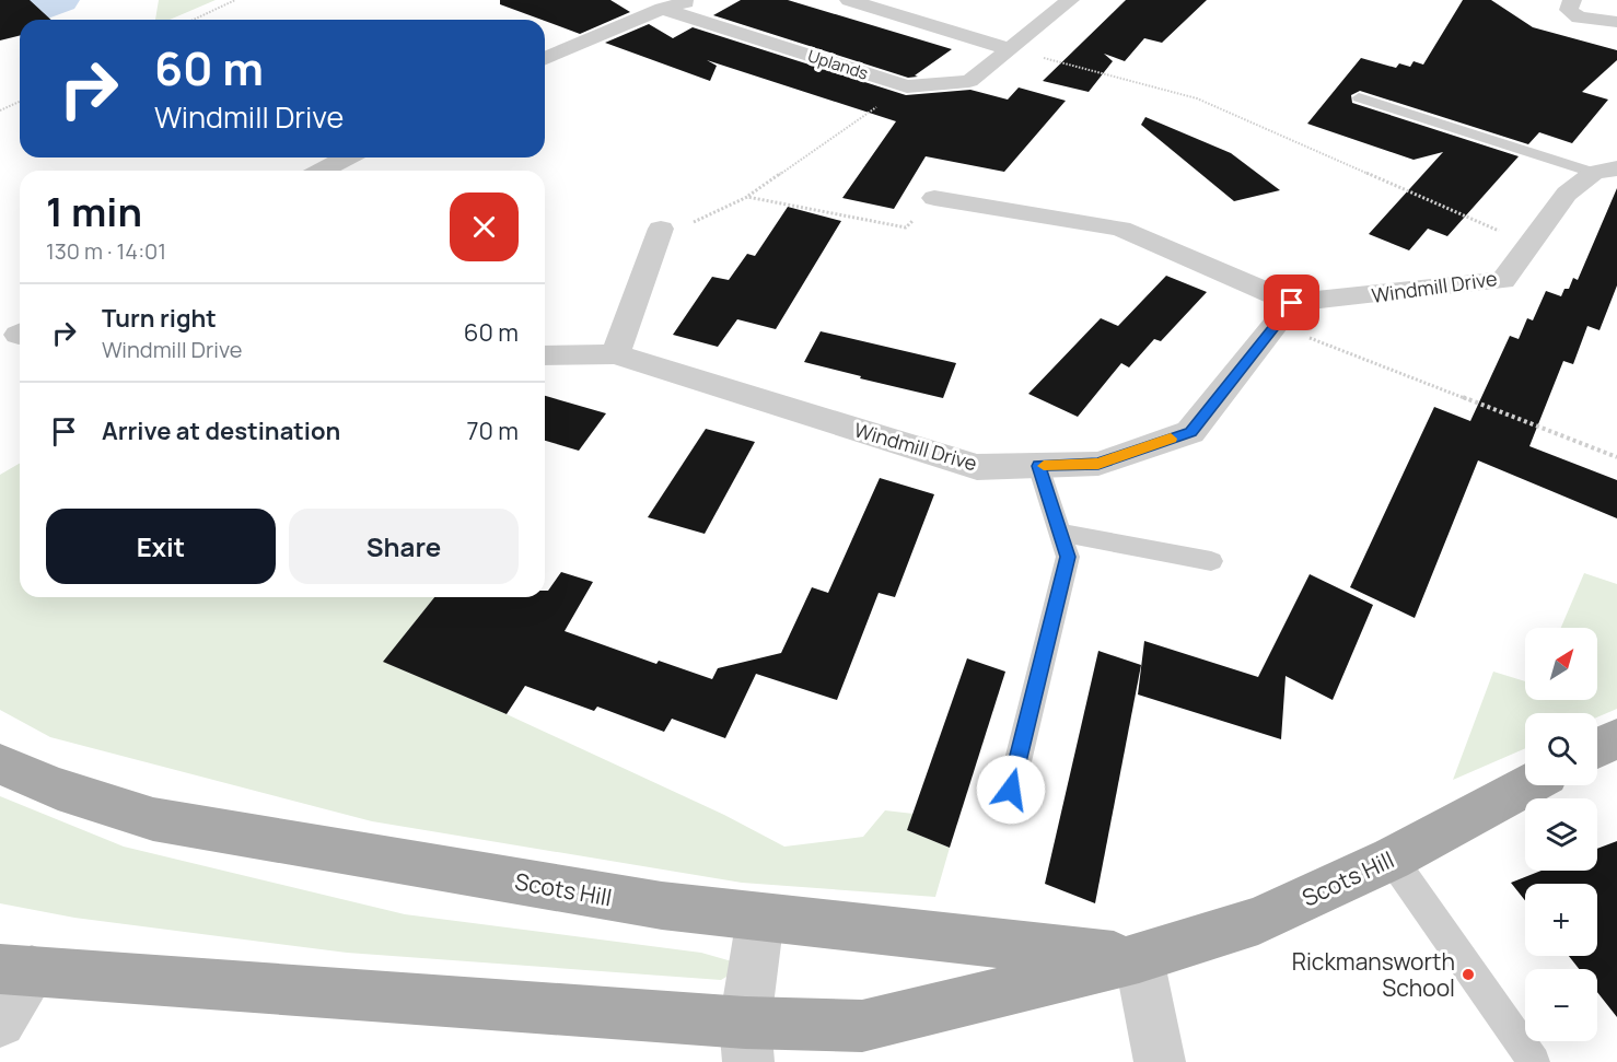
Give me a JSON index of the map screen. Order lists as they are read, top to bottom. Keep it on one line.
{"streets":{"main road":["Scots Hill"],"street":["Uplands","Windmill Drive"]},"places":["Rickmansworth School"],"north":"top right","page":{"turn":["60 m","Windmill Drive"],"heading":["1 min","130 m · 14:01"],"list":[{"name":"Turn right","note":"Windmill Drive","value":"60 m"},{"name":"Arrive at destination","value":"70 m"}],"buttons":["Exit","Share"],"map_buttons":["+","−"]}}
